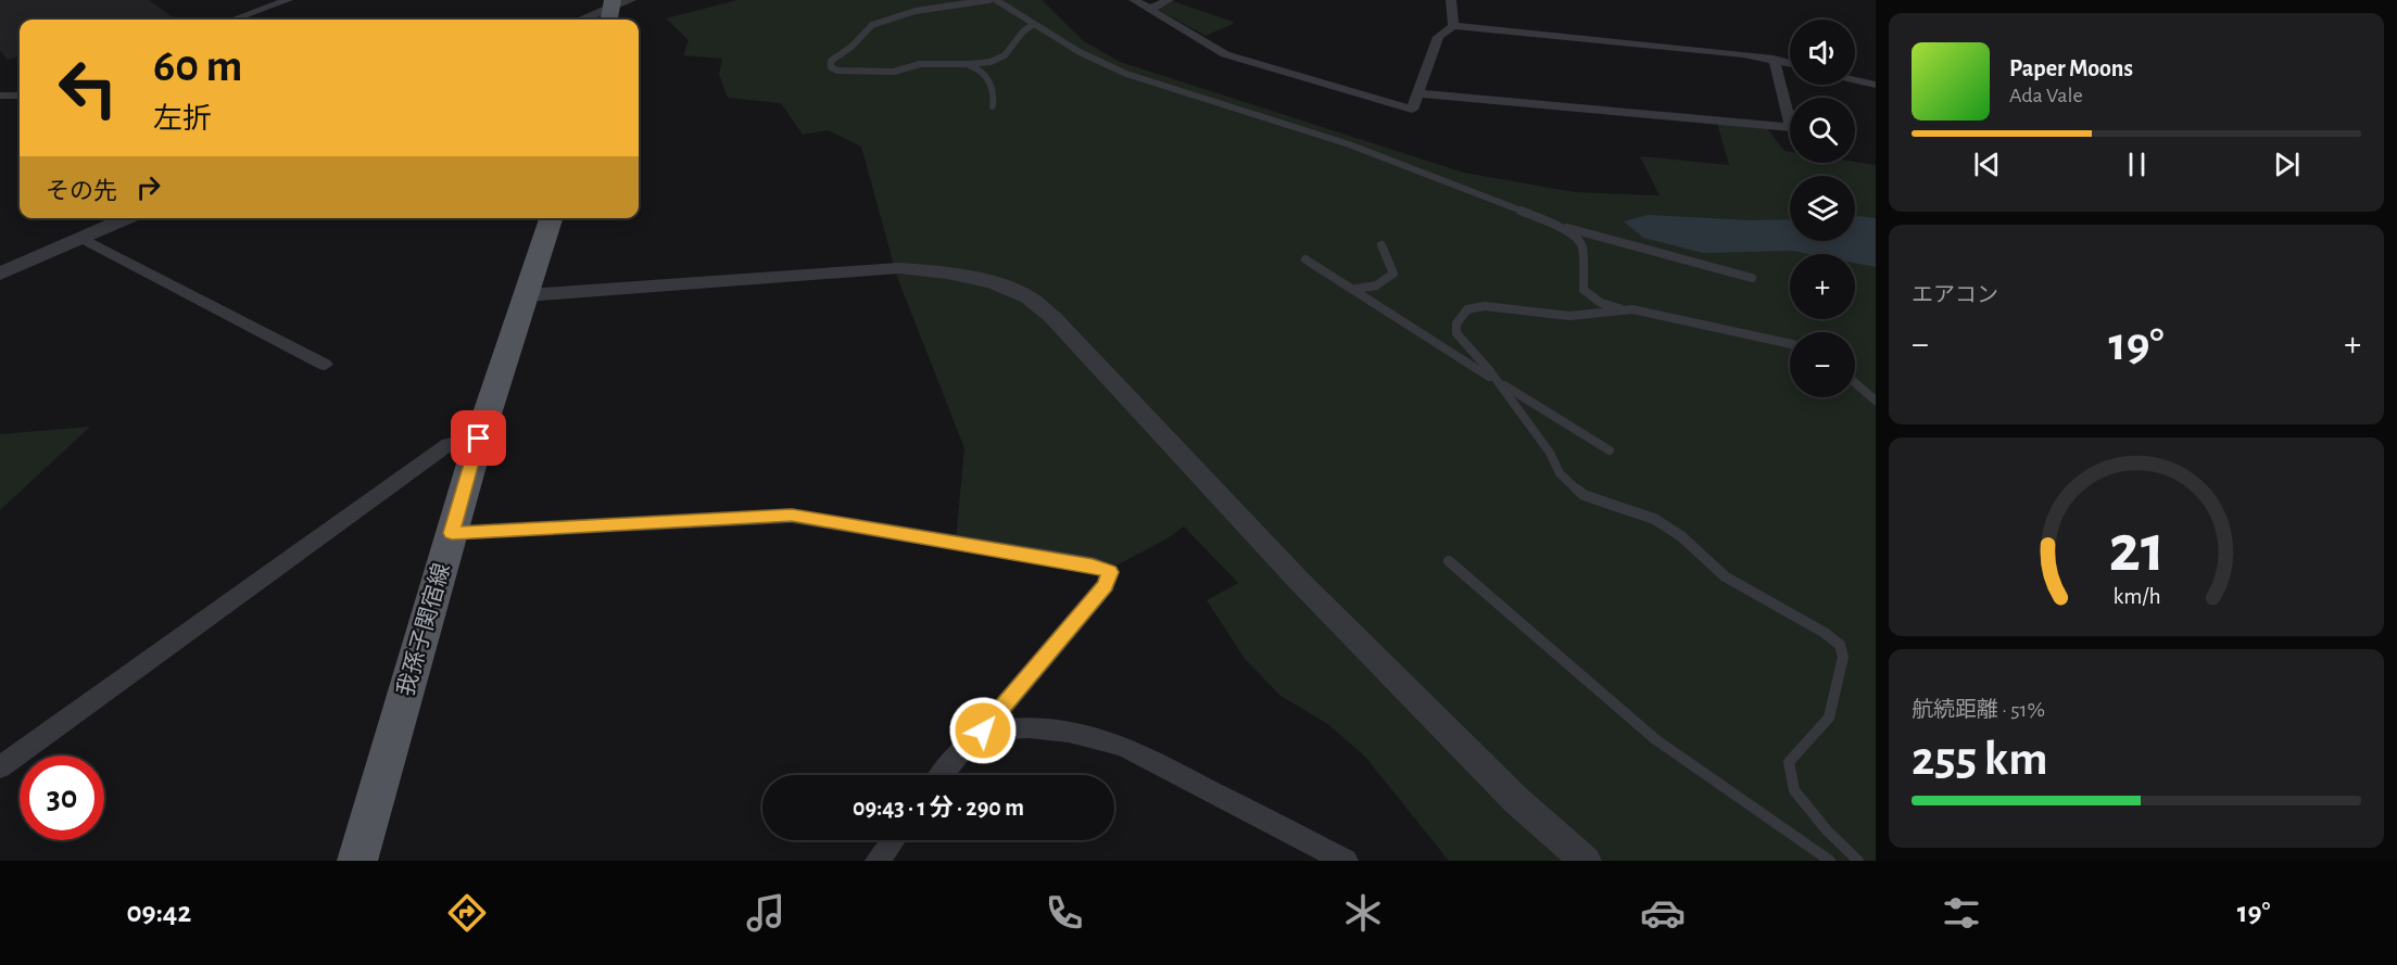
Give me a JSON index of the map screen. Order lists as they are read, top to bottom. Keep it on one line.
{"streets":{"main road":["我孫子関宿線"]},"page":{"map_buttons":["+","−"],"turn":["60 m","左折"],"song":["Paper Moons","Ada Vale"],"then":"その先","tile":["エアコン",["航続距離 · 51%","255 km"]],"heat":["−","19°","+"],"limit":"30","trip":"09:43 · 1 分 · 290 m","tabs":["09:42","19°"],"gauge":["21","km/h"]}}
